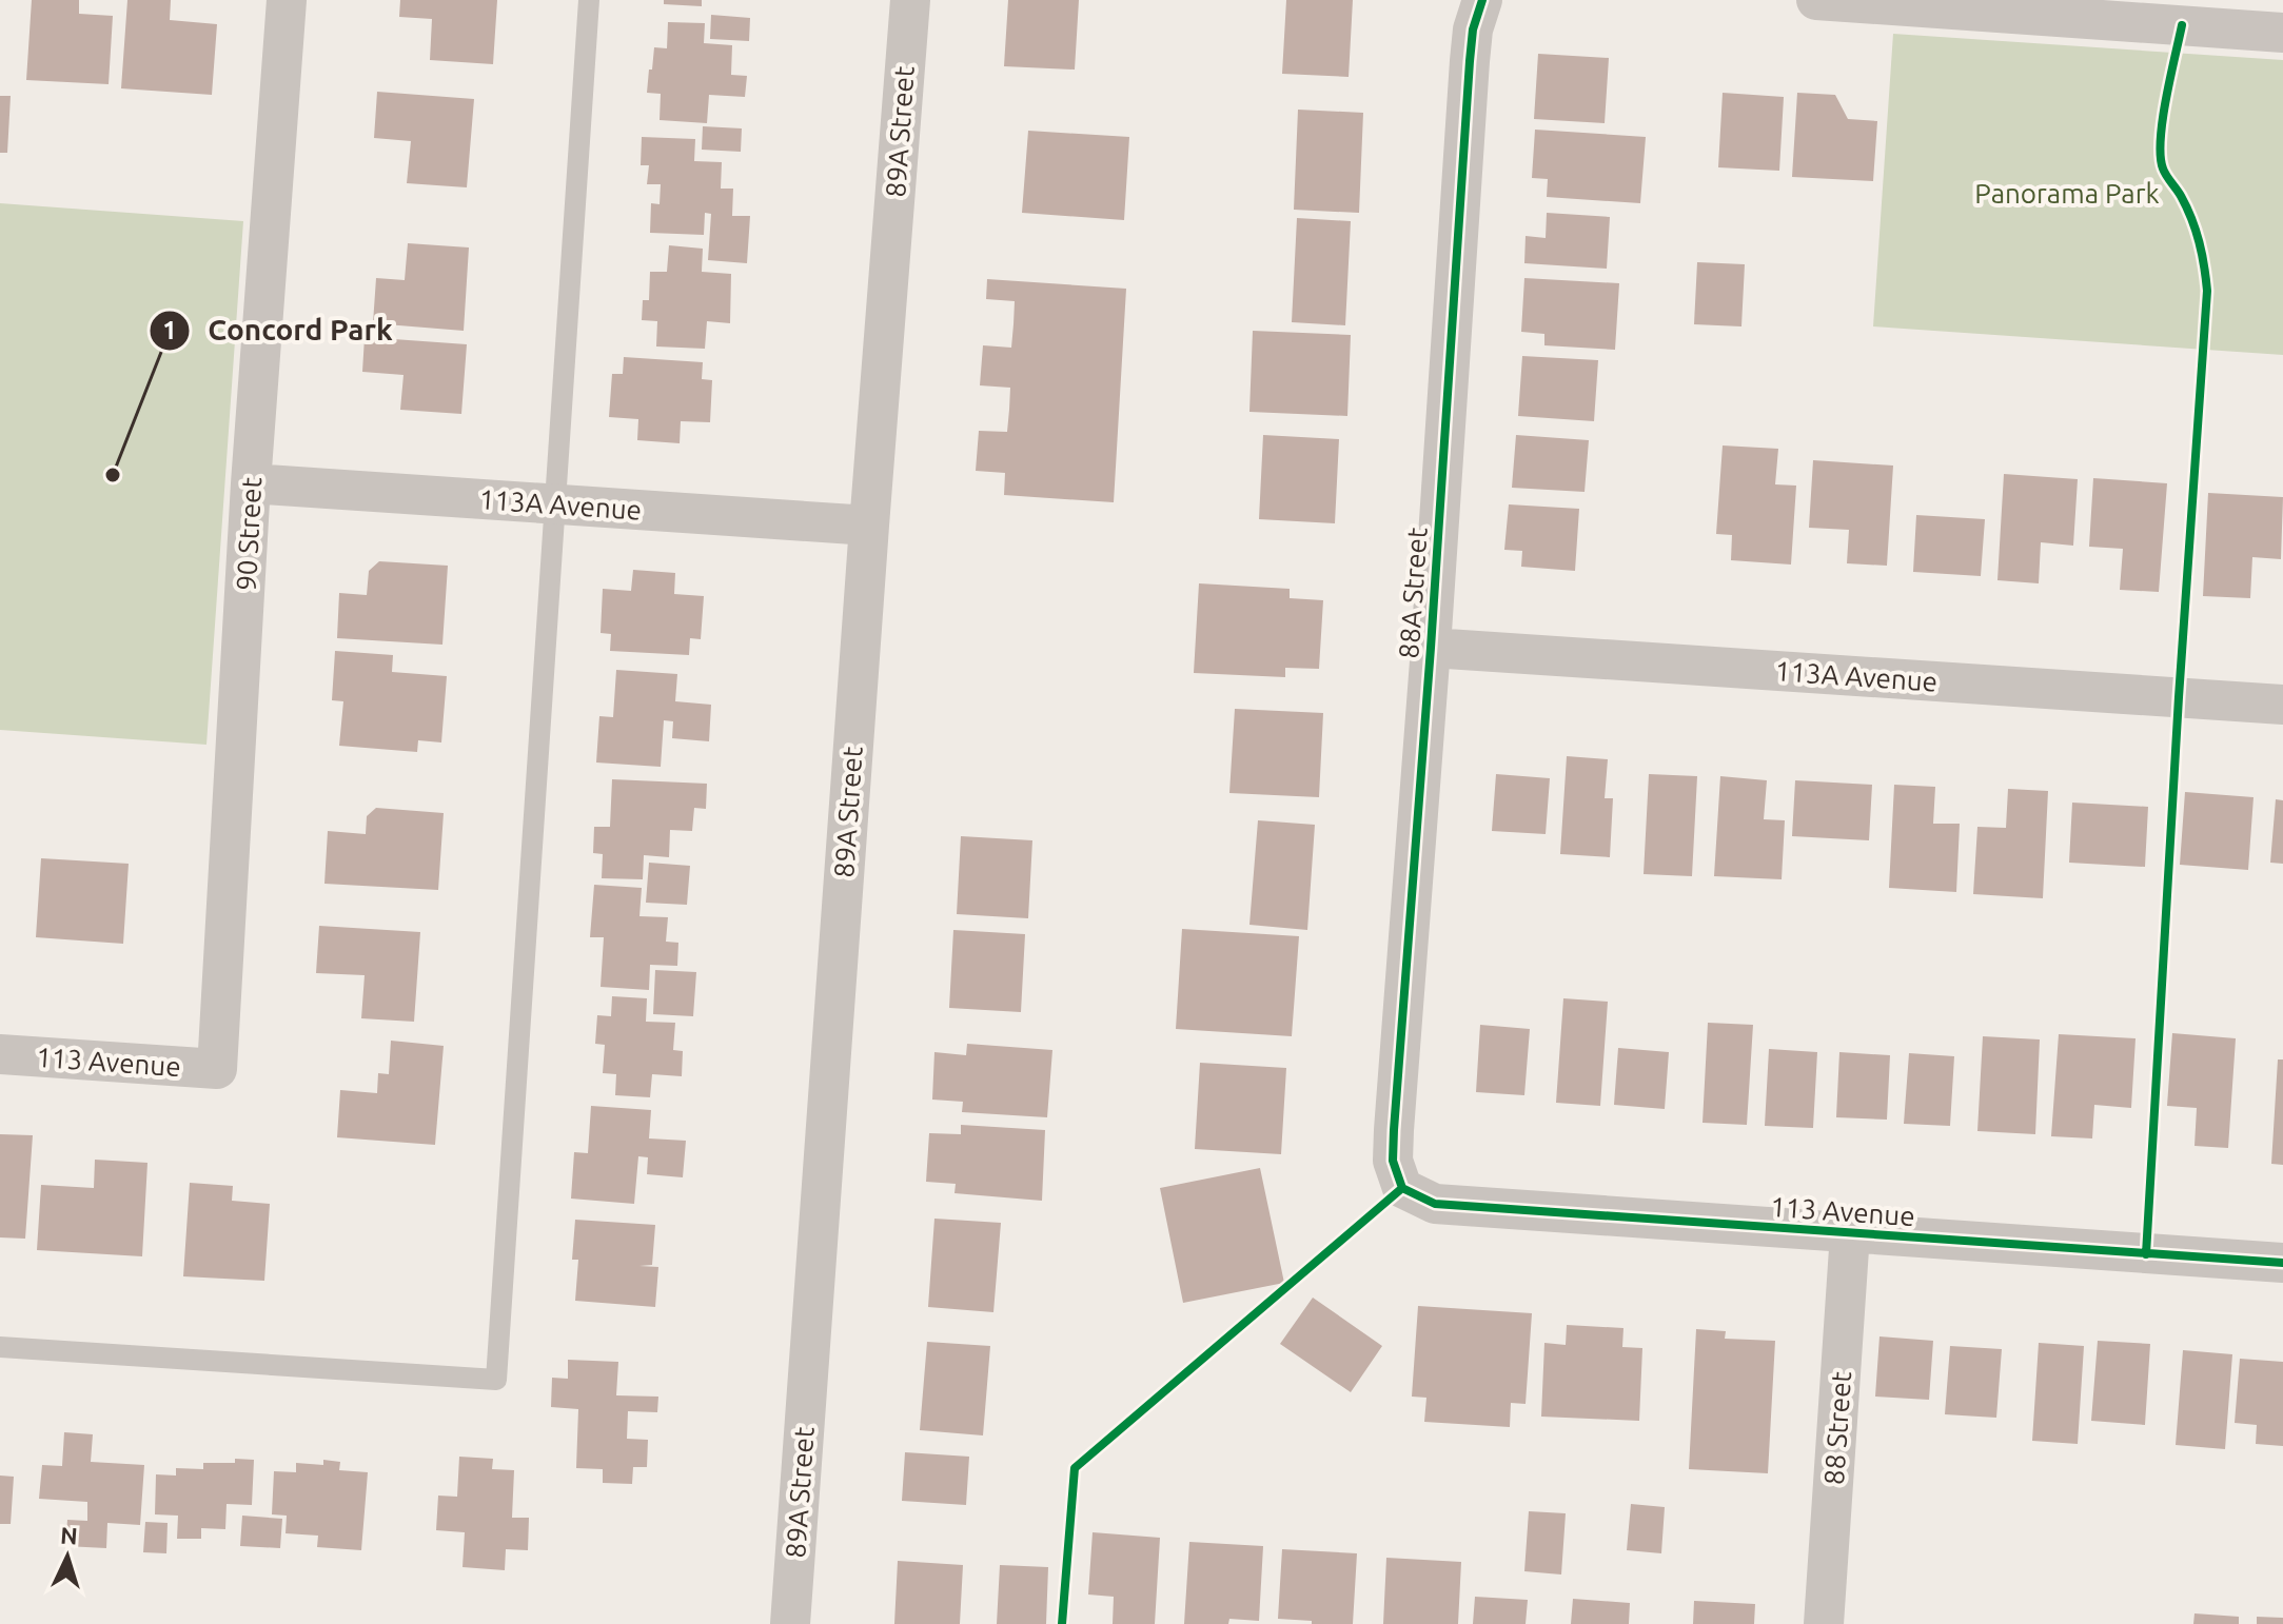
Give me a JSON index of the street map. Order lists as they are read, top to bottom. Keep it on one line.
{"streets":{"street":["89A Street","113A Avenue","90 Street","88A Street","113 Avenue","88 Street"]},"crossings":[["89A Street","113A Avenue"],["113A Avenue","90 Street"],["113A Avenue","88A Street"],["90 Street","113 Avenue"],["88A Street","113 Avenue"],["113 Avenue","88 Street"]],"parks":["Panorama Park"],"places":["Concord Park"],"north":"top"}
